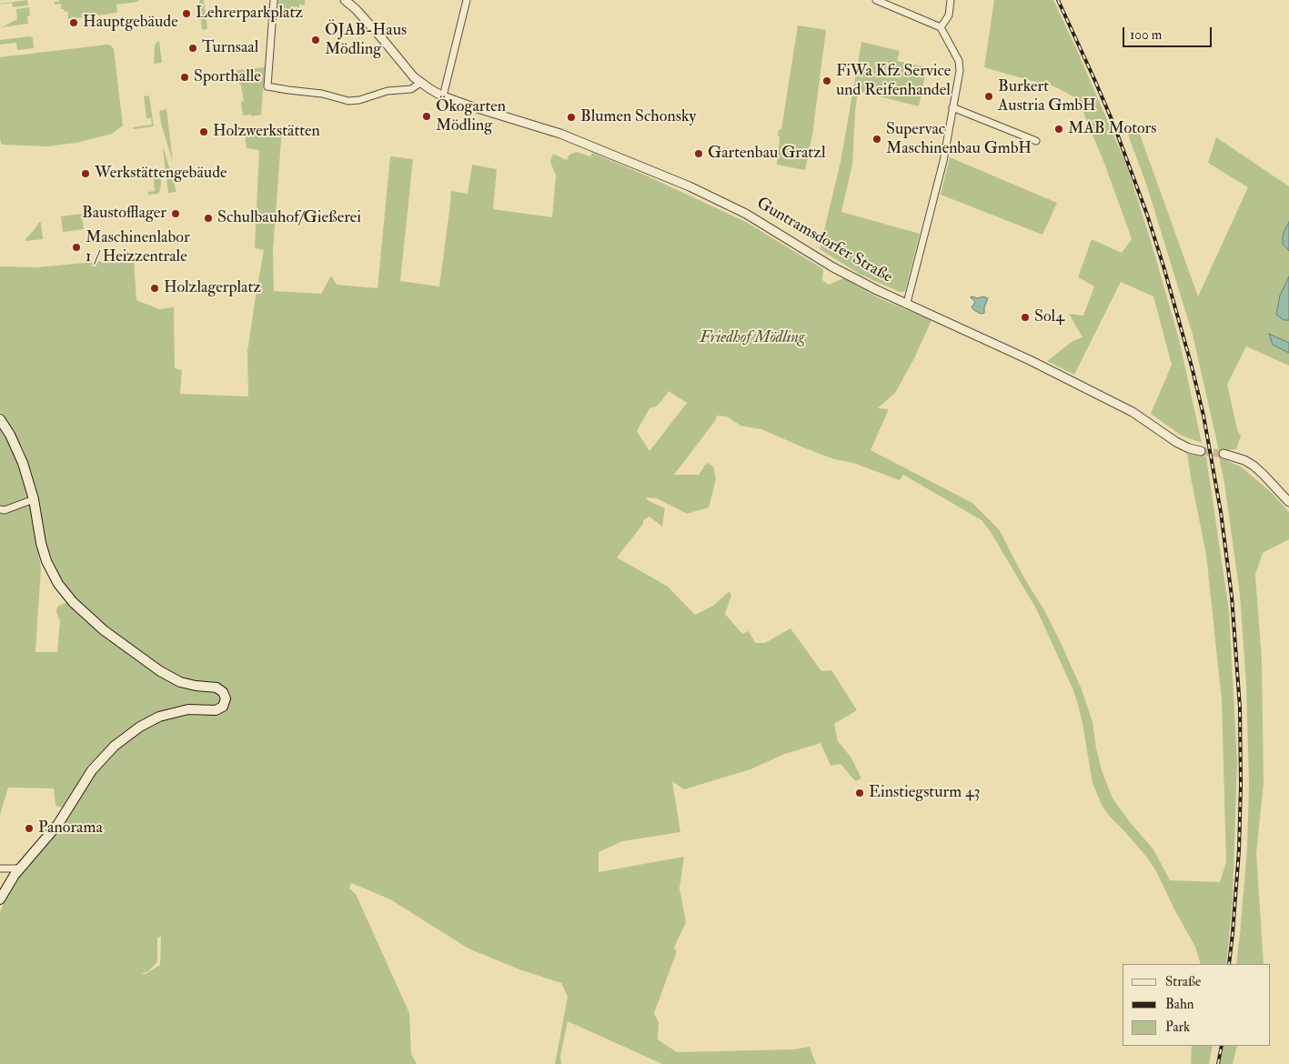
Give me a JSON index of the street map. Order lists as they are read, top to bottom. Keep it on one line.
{"streets":{"street":["Guntramsdorfer Straße"]},"parks":["Friedhof Mödling"],"places":["Lehrerparkplatz","Hauptgebäude","ÖJAB-Haus Mödling","Turnsaal","Sporthalle","FiWa Kfz Service und Reifenhandel","Burkert Austria GmbH","Ökogarten Mödling","Blumen Schonsky","MAB Motors","Holzwerkstätten","Supervac Maschinenbau GmbH","Gartenbau Gratzl","Werkstättengebäude","Baustofflager","Schulbauhof/Gießerei","Maschinenlabor 1 / Heizzentrale","Holzlagerplatz","Sol4","Einstiegsturm 43","Panorama"],"legend":["Straße","Bahn","Park"],"scale_bar":"100 m"}
